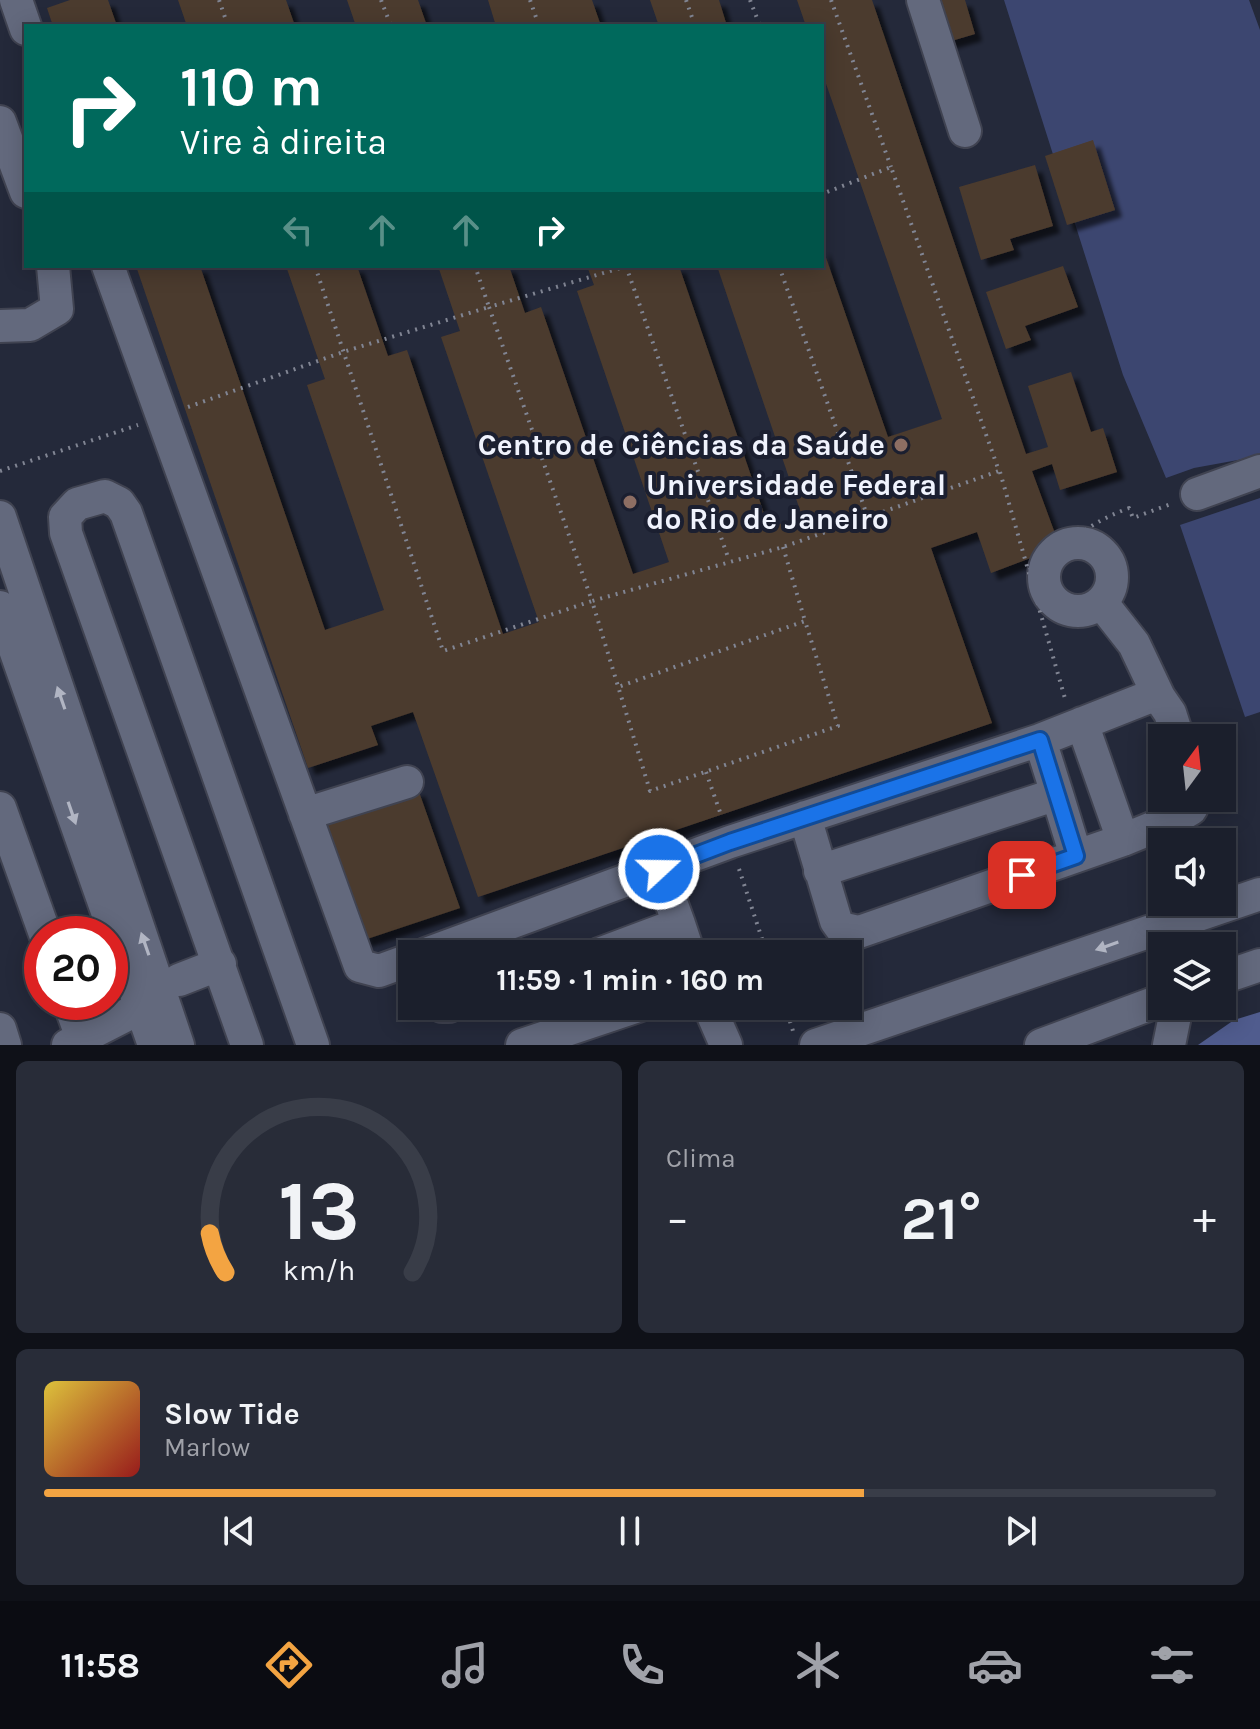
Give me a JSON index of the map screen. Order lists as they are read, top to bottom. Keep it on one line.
{"places":["Centro de Ciências da Saúde","Universidade Federal do Rio de Janeiro"],"north":"top","page":{"turn":["110 m","Vire à direita"],"limit":"20","trip":"11:59 · 1 min · 160 m","tile":"Clima","heat":["−","21°","+"],"song":["Slow Tide","Marlow"],"tabs":"11:58","gauge":["13","km/h"]}}
